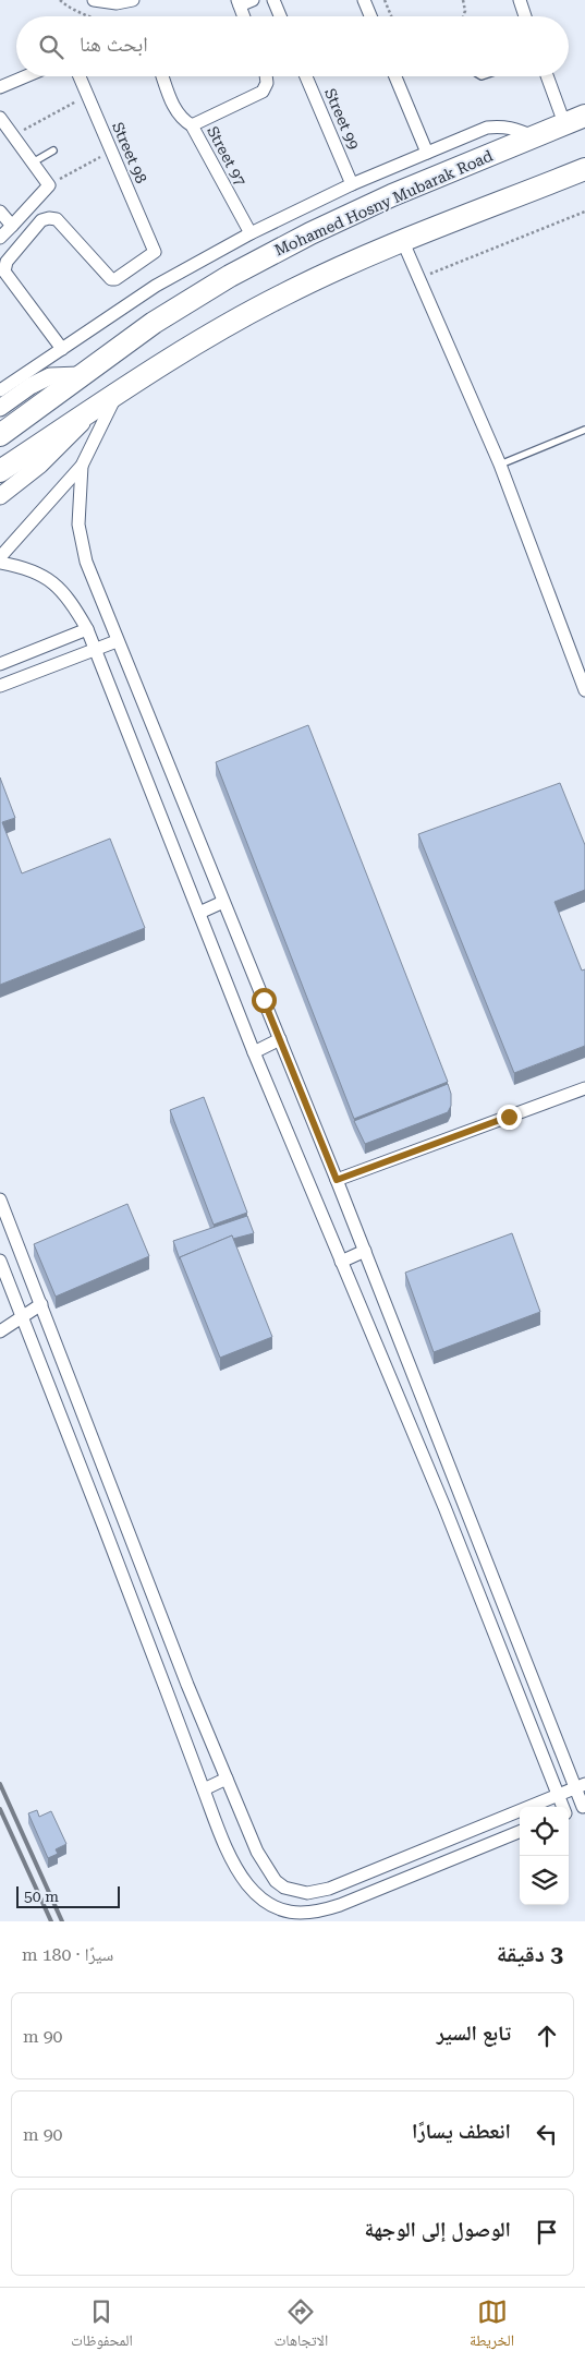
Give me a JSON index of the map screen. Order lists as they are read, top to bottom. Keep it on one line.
{"streets":{"highway":["Mohamed Hosny Mubarak Road"],"street":["Street 99","Street 98","Street 97"]},"scale_bar":"50 m","page":{"search":"ابحث هنا","scale":"50 m","heading":["3 دقيقة","سيرًا · 180 m"],"list":[["تابع السير","90 m"],["انعطف يسارًا","90 m"],"الوصول إلى الوجهة"],"nav":["الخريطة","الاتجاهات","المحفوظات"]}}
